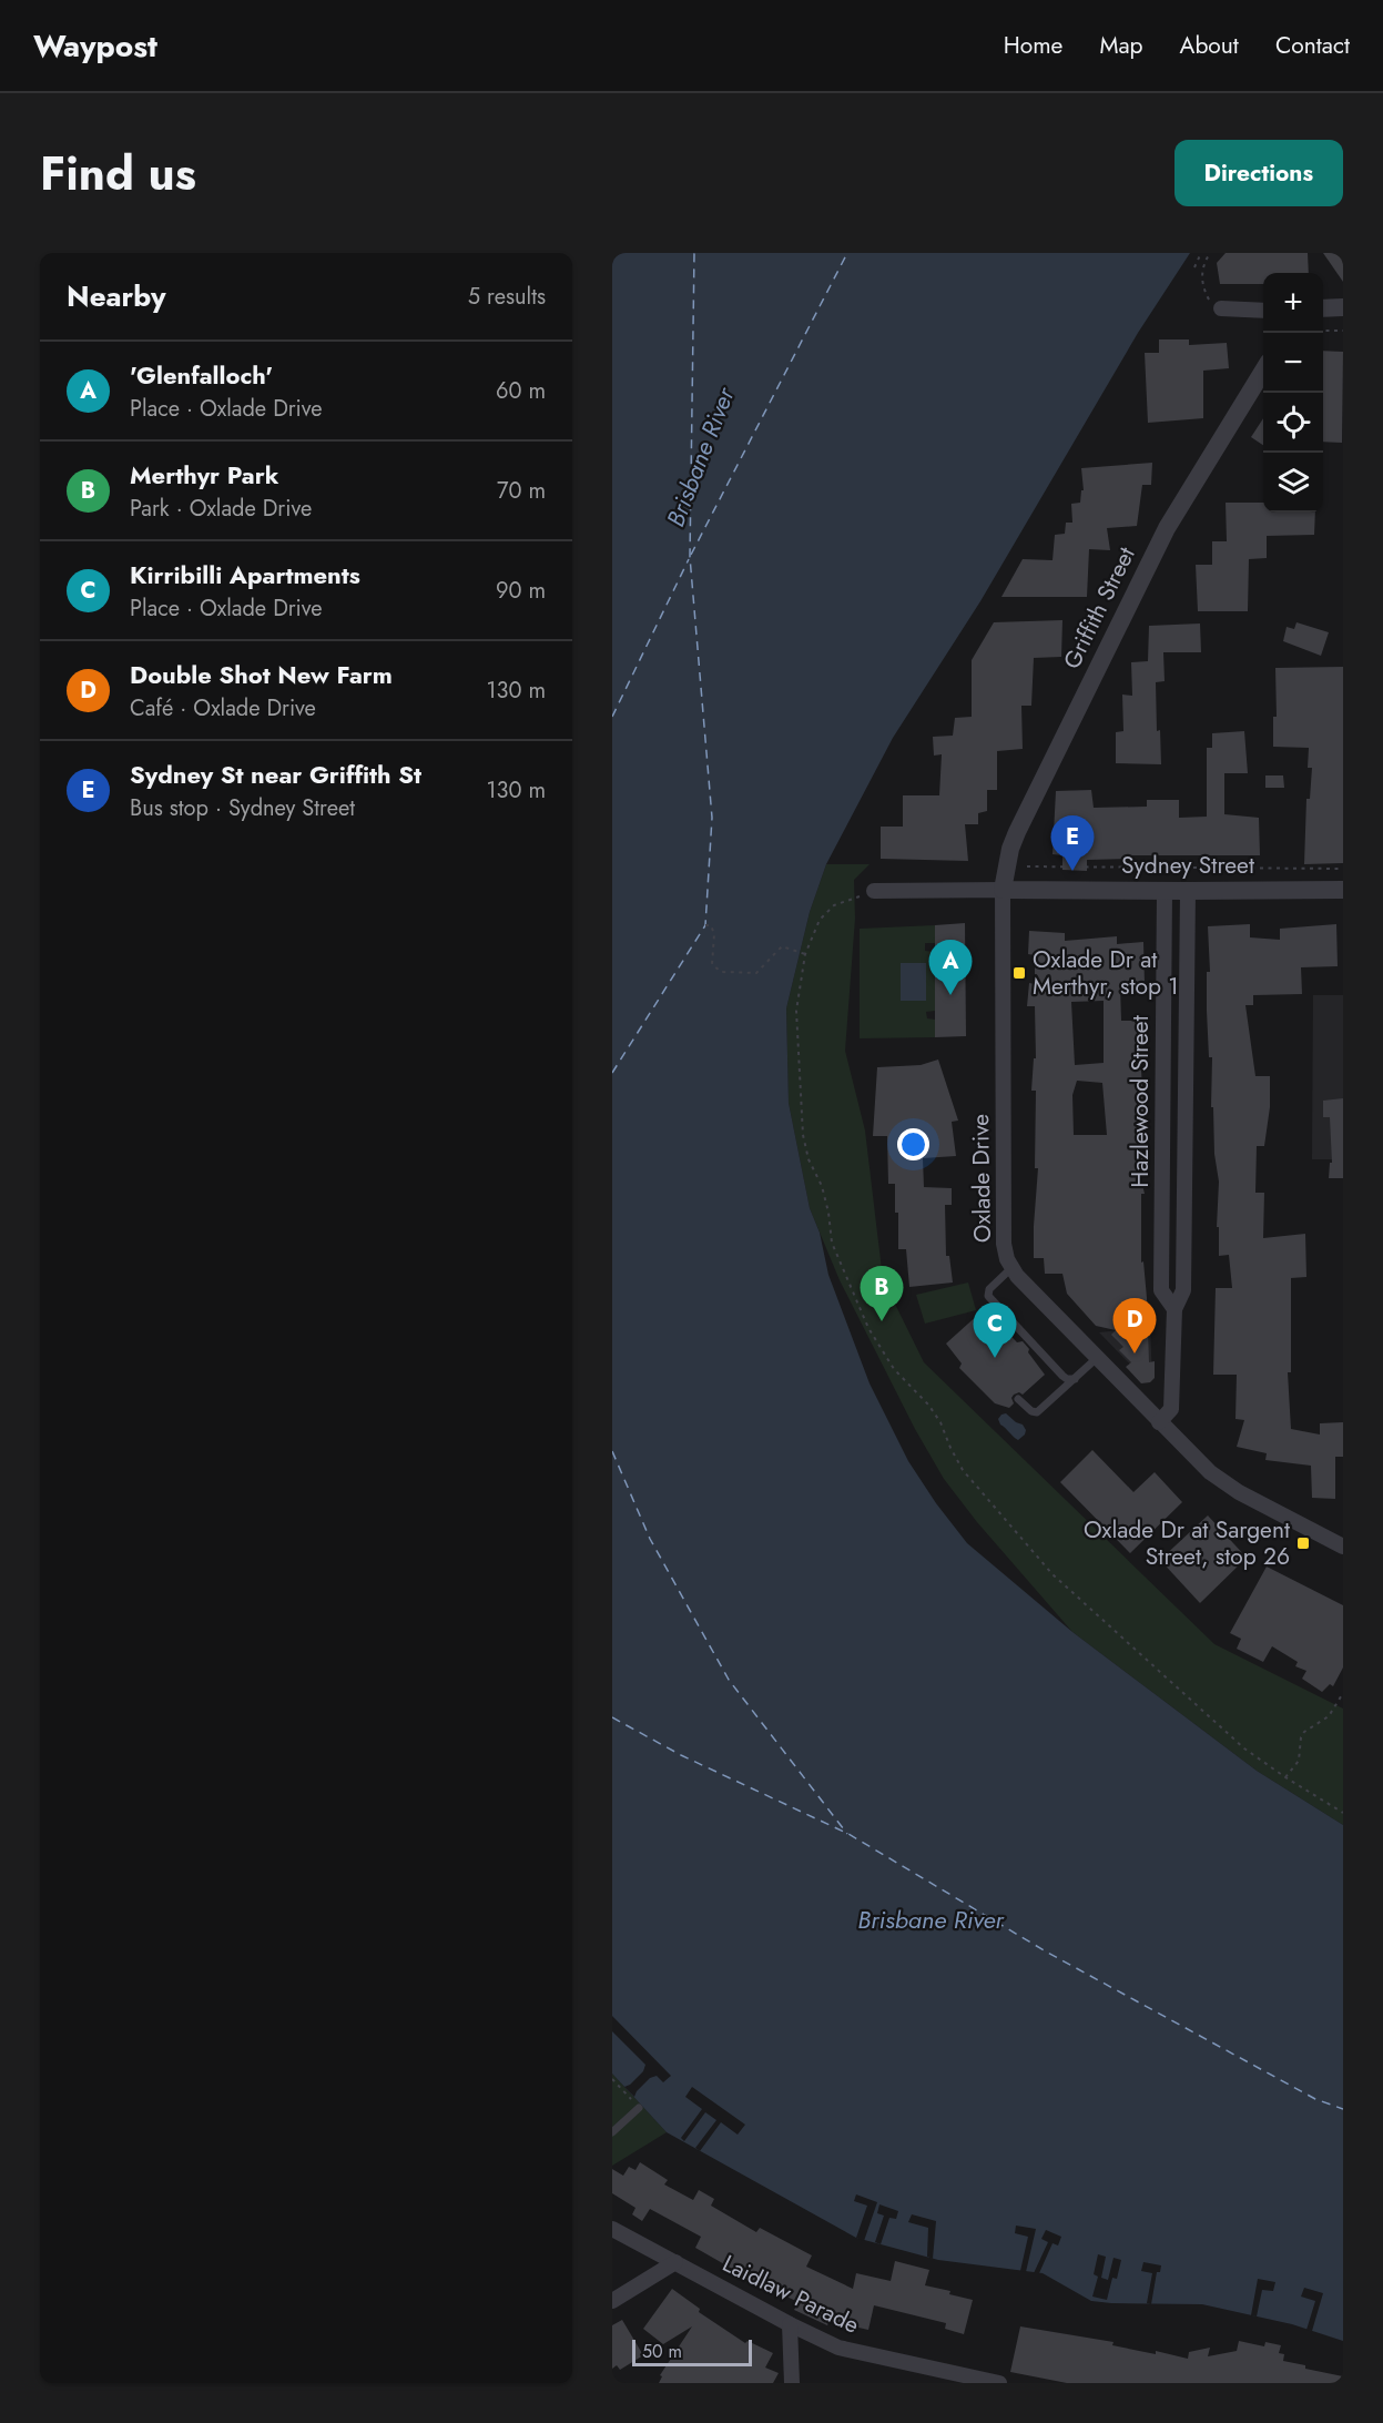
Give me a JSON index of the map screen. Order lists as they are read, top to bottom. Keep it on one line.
{"streets":{"street":["Griffith Street","Sydney Street","Hazlewood Street","Oxlade Drive","Laidlaw Parade"]},"crossings":[["Griffith Street","Sydney Street"],["Griffith Street","Oxlade Drive"],["Sydney Street","Hazlewood Street"],["Sydney Street","Oxlade Drive"],["Hazlewood Street","Oxlade Drive"]],"water":["Brisbane River"],"places":{"transit":["Oxlade Dr at Merthyr, stop 1","Oxlade Dr at Sargent Street, stop 26"]},"scale_bar":"50 m","page":{"header":"Waypost","nav":["Home","Map","About","Contact"],"title":"Find us","buttons":"Directions","heading":["Nearby","5 results"],"map_buttons":["+","−"],"list":[{"mark":"A","name":"'Glenfalloch'","note":"Place · Oxlade Drive","value":"60 m"},{"mark":"B","name":"Merthyr Park","note":"Park · Oxlade Drive","value":"70 m"},{"mark":"C","name":"Kirribilli Apartments","note":"Place · Oxlade Drive","value":"90 m"},{"mark":"D","name":"Double Shot New Farm","note":"Café · Oxlade Drive","value":"130 m"},{"mark":"E","name":"Sydney St near Griffith St","note":"Bus stop · Sydney Street","value":"130 m"}],"pins":["E","A","B","D","C"],"scale":"50 m"}}
